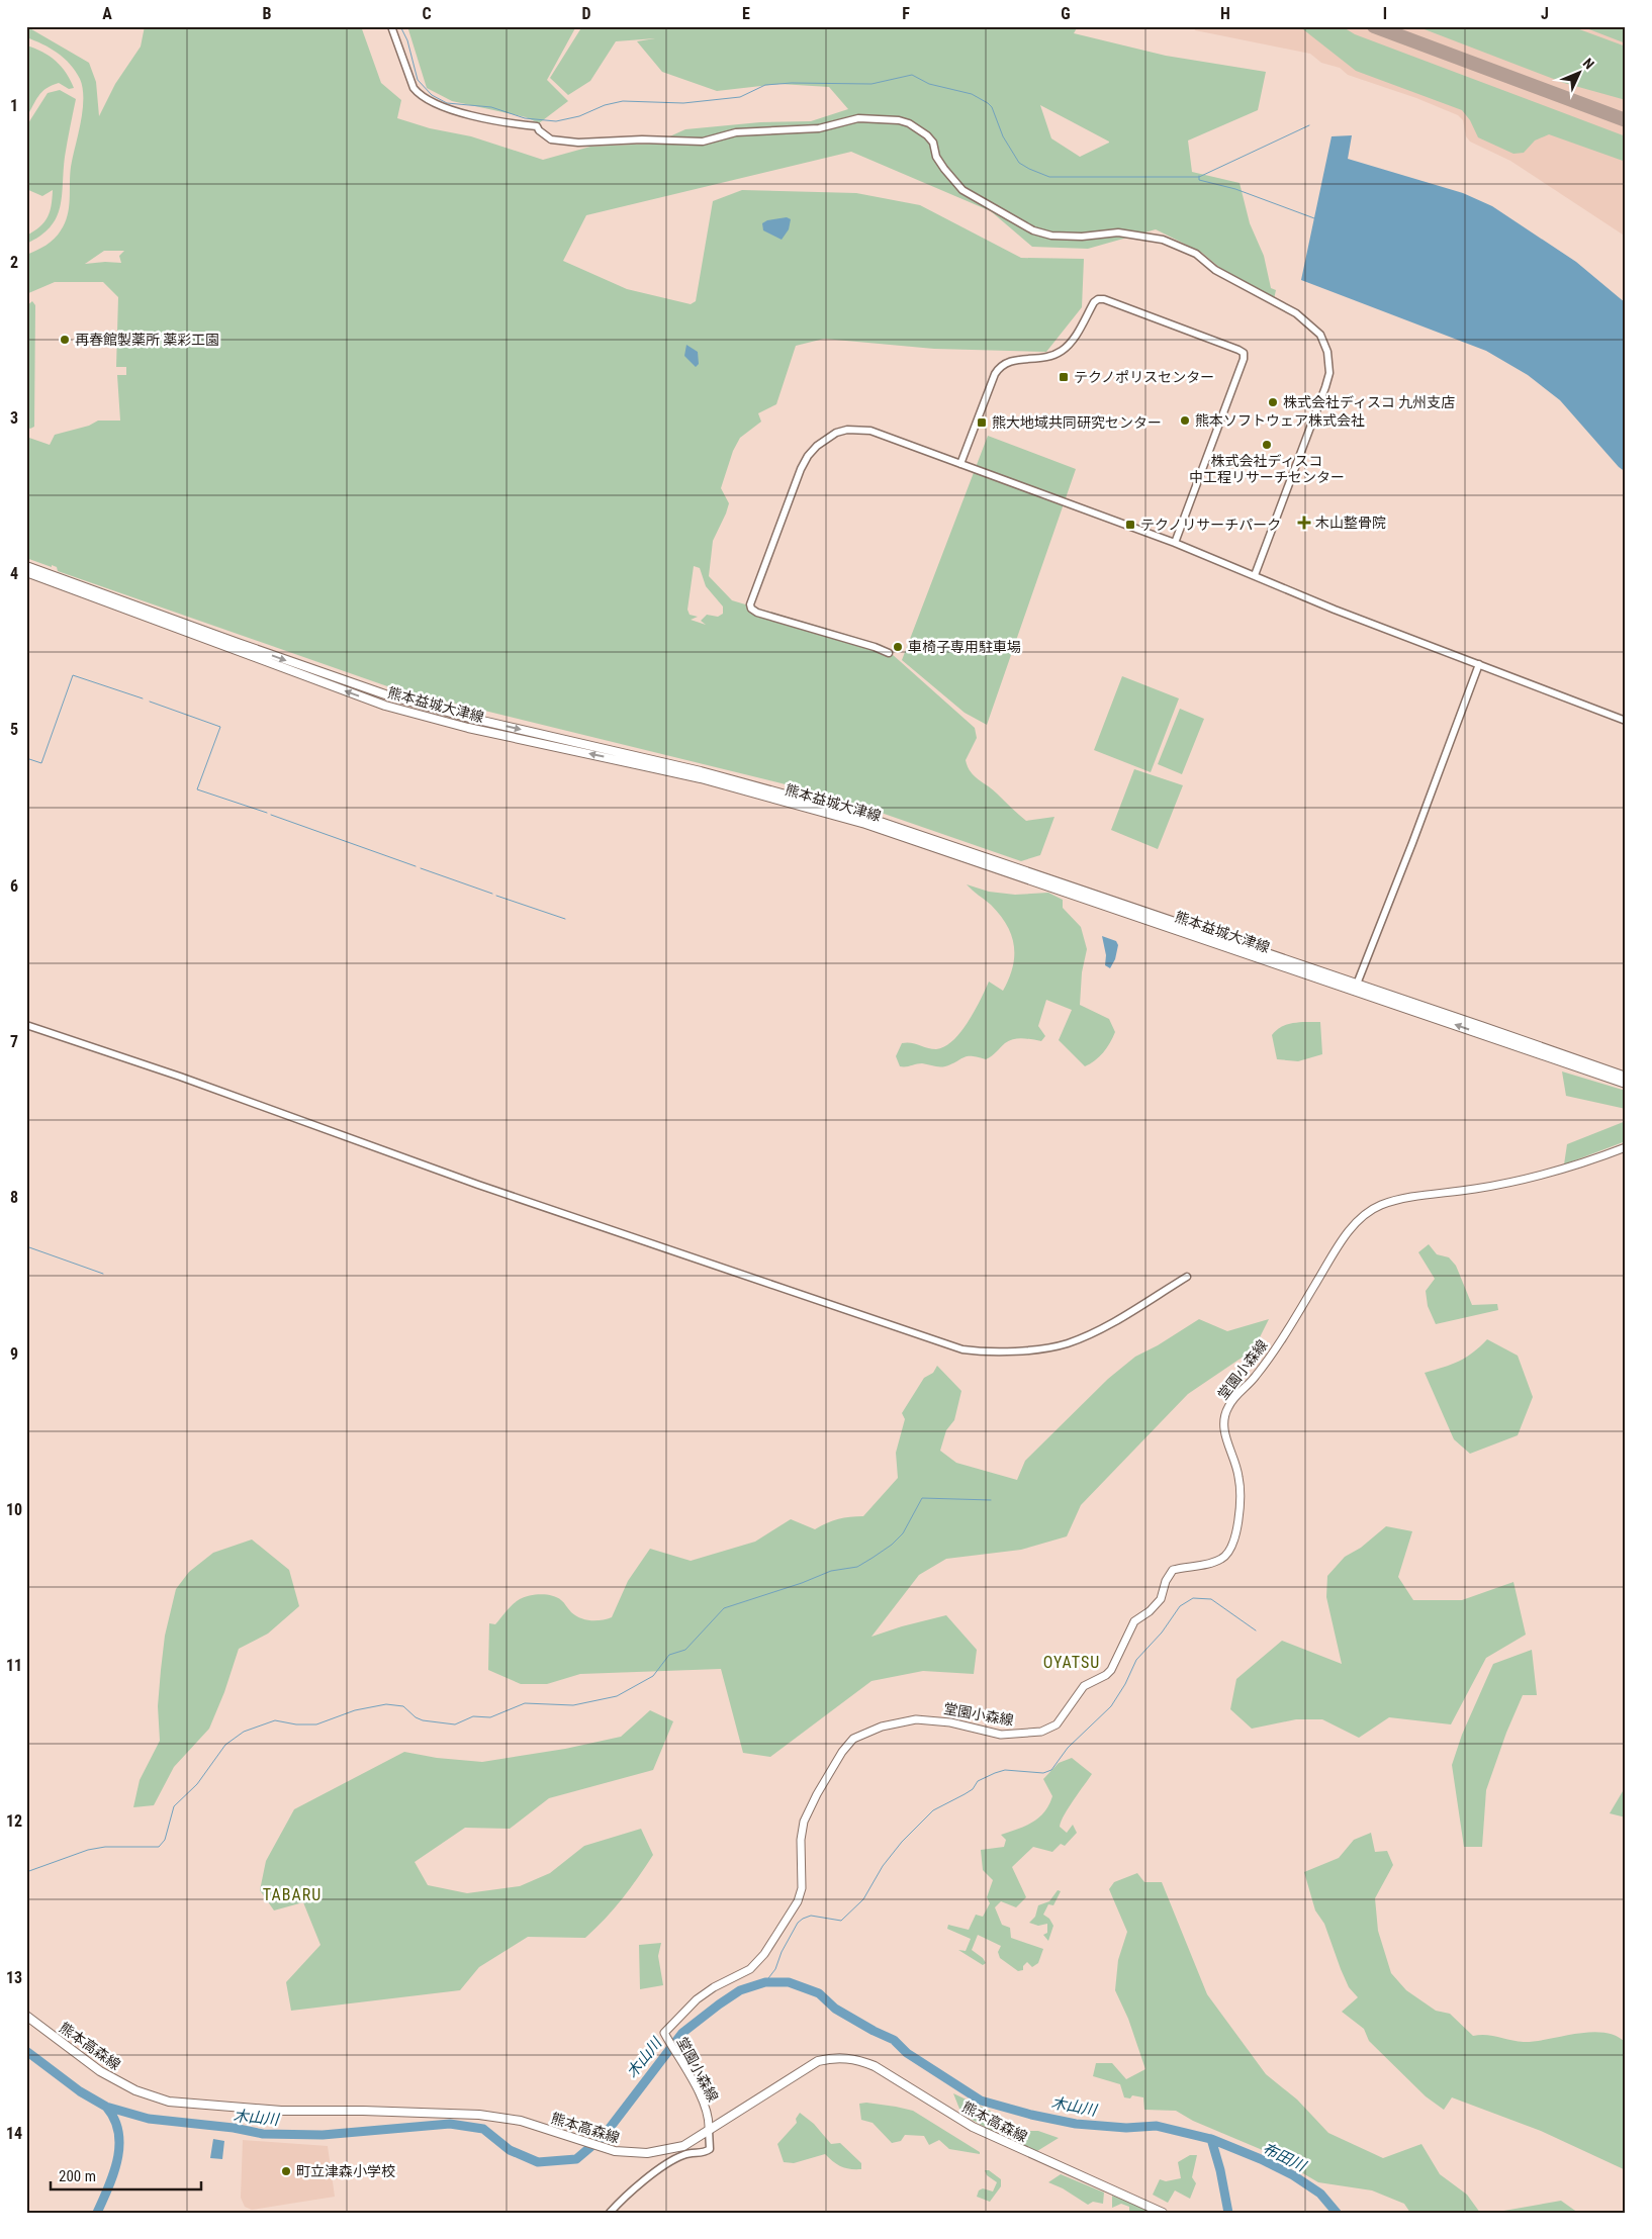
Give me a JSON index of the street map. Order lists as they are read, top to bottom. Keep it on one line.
{"streets":{"main road":["熊本益城大津線","堂園小森線","熊本高森線"]},"crossings":[["堂園小森線","熊本高森線"]],"districts":["OYATSU","TABARU"],"water":["木山川","布田川"],"places":{"other":["再春館製薬所 薬彩工園","株式会社ディスコ 九州支店","熊本ソフトウェア株式会社","株式会社ディスコ 中工程リサーチセンター","車椅子専用駐車場","町立津森小学校"],"transit":["テクノポリスセンター","熊大地域共同研究センター","テクノリサーチパーク"],"health":["木山整骨院"]},"scale_bar":"200 m","north":"top right","grid":{"columns":["A","B","C","D","E","F","G","H","I","J"],"rows":["1","2","3","4","5","6","7","8","9","10","11","12","13","14"]}}
